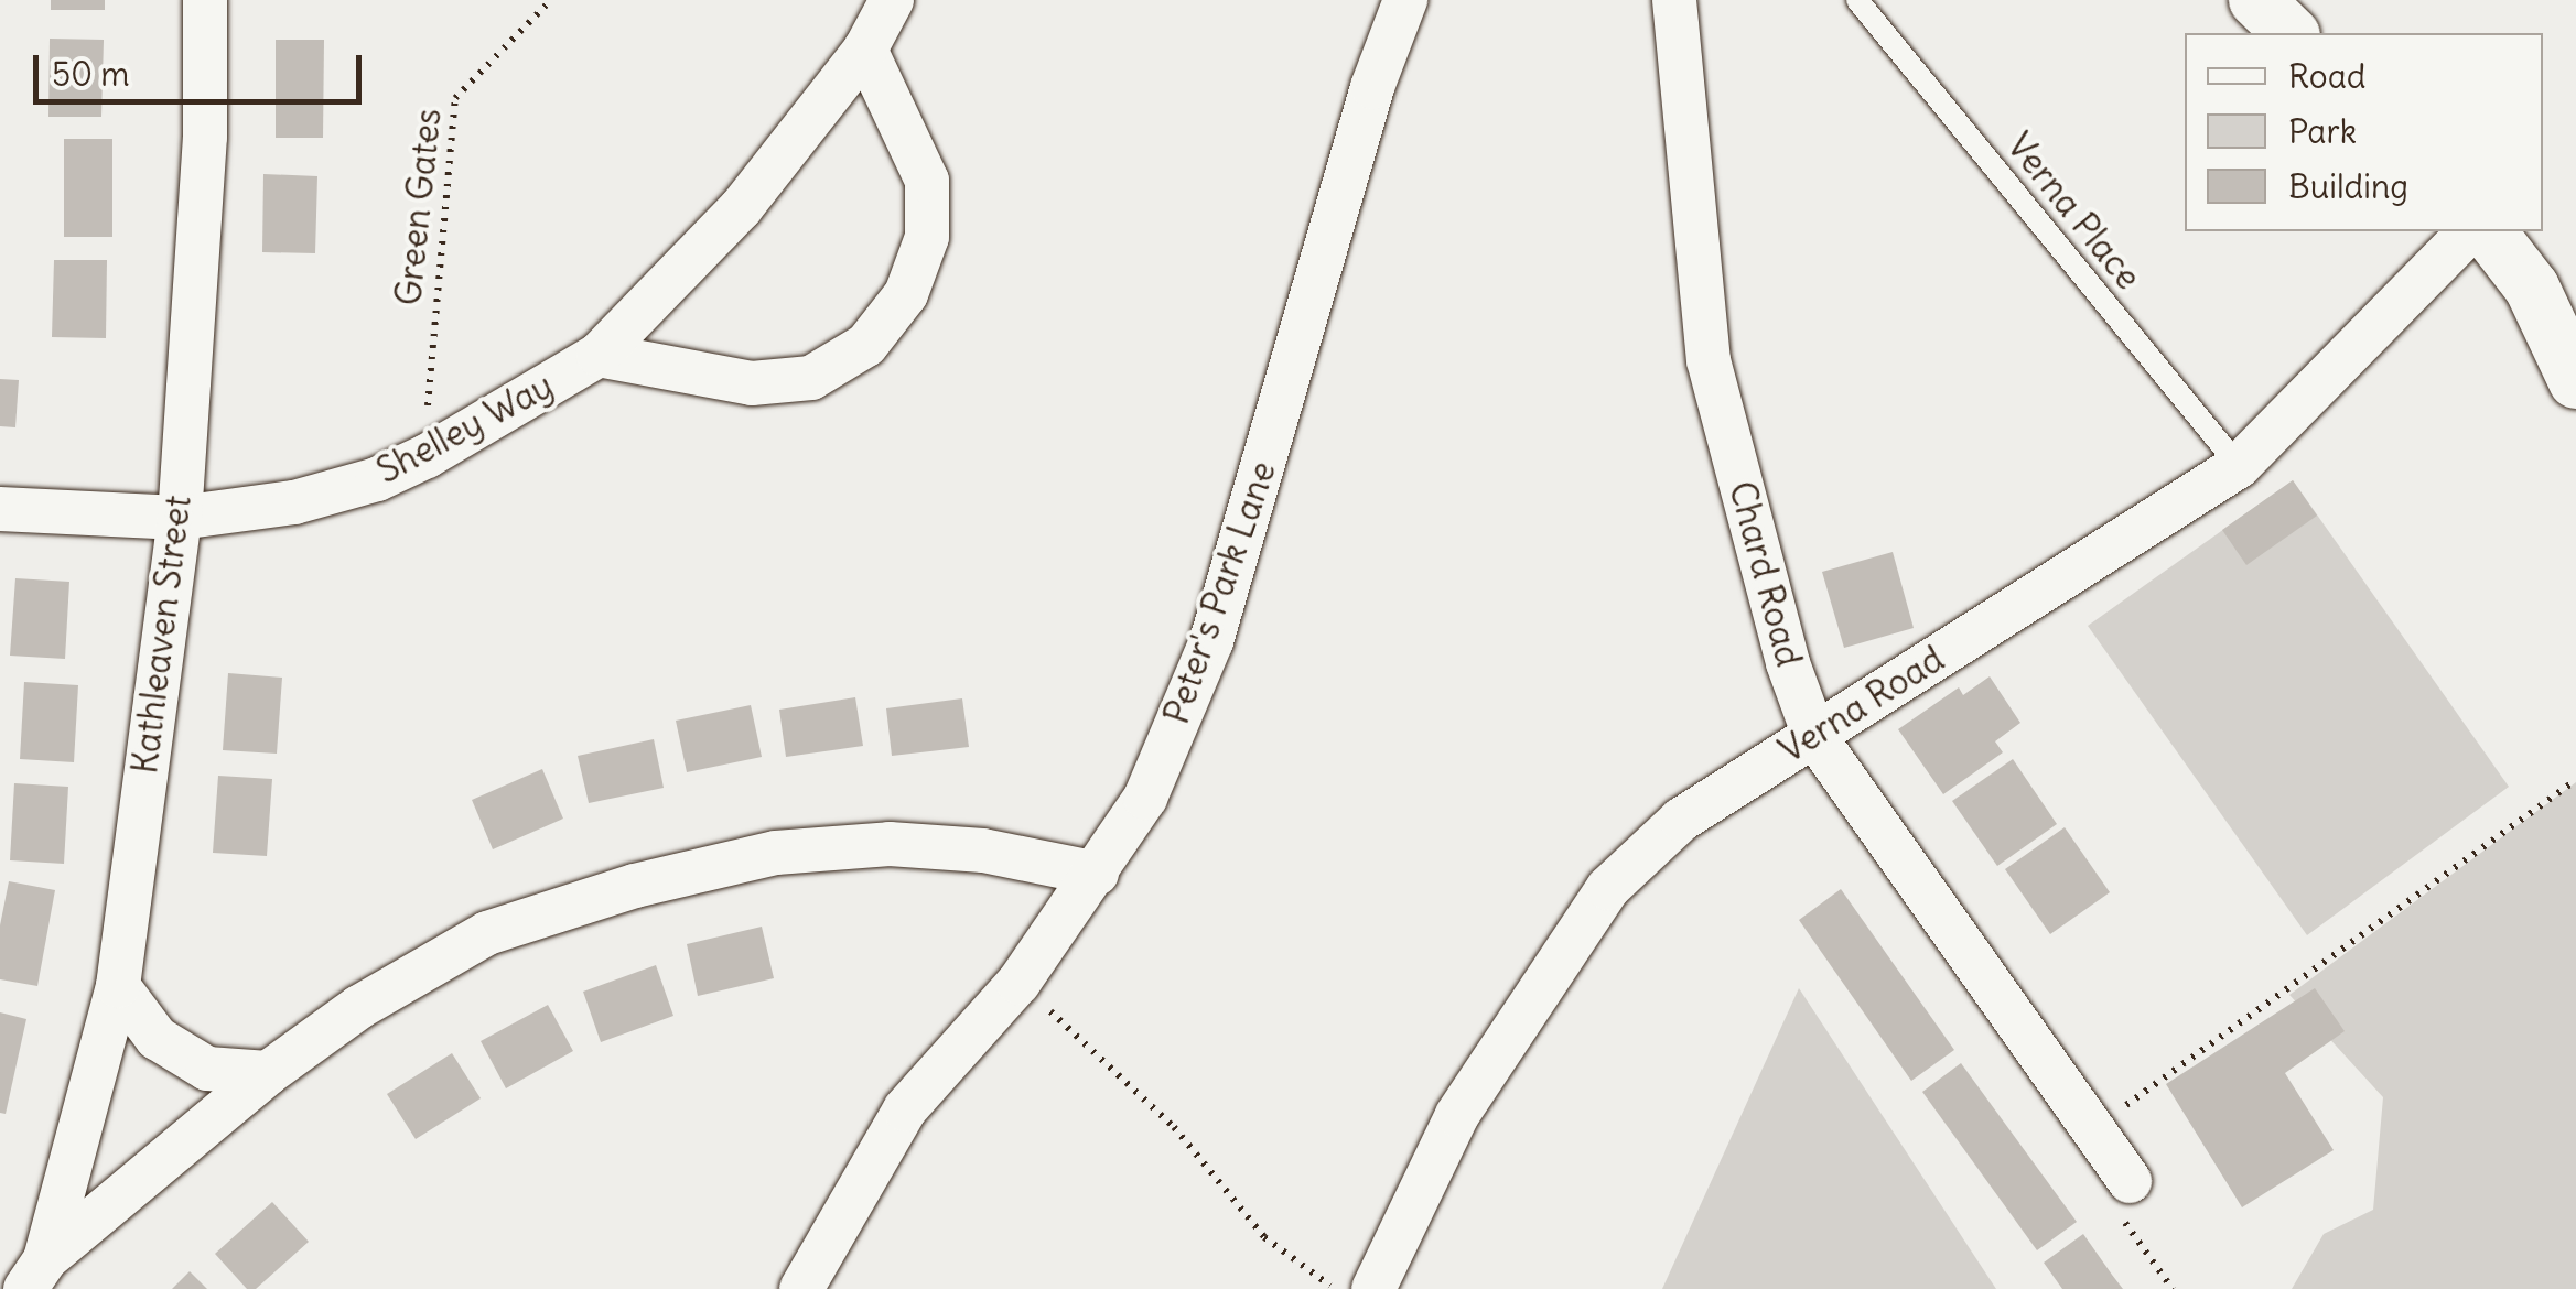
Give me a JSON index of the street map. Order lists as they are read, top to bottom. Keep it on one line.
{"streets":{"street":["Shelley Way","Chard Road","Peter's Park Lane","Kathleaven Street","Verna Road"],"lane":["Verna Place"],"path":["Green Gates"]},"crossings":[["Green Gates","Shelley Way"],["Verna Place","Verna Road"],["Shelley Way","Kathleaven Street"],["Chard Road","Verna Road"]],"legend":["Road","Park","Building"],"scale_bar":"50 m"}
